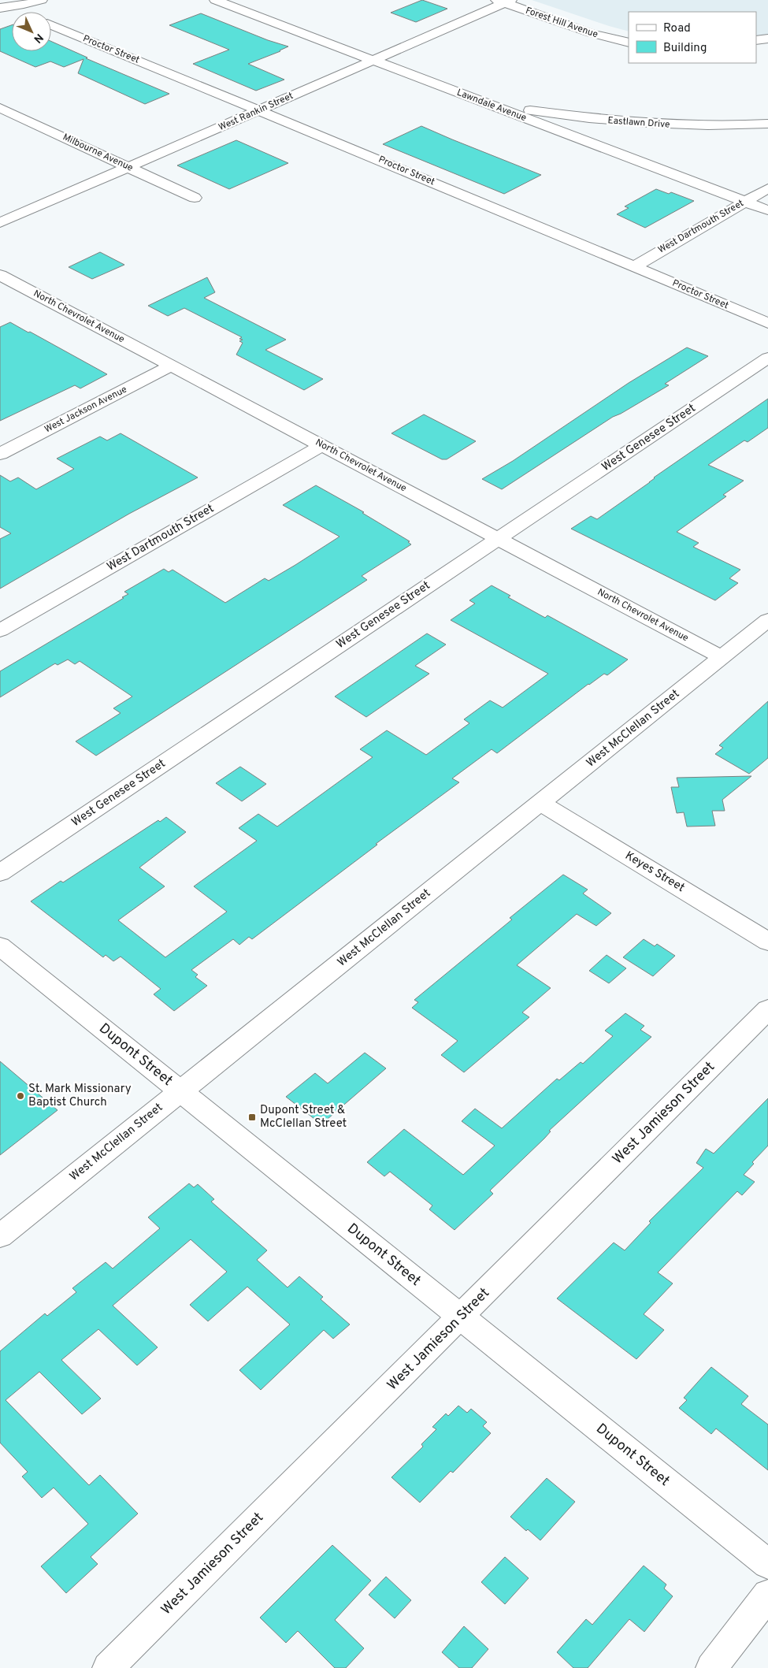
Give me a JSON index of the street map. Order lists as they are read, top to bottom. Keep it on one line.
{"streets":{"street":["Forest Hill Avenue","Proctor Street","Lawndale Avenue","West Rankin Street","Eastlawn Drive","Milbourne Avenue","West Dartmouth Street","North Chevrolet Avenue","West Jackson Avenue","West Genesee Street","West McClellan Street","Keyes Street","Dupont Street","West Jamieson Street"]},"crossings":[["Forest Hill Avenue","West Rankin Street"],["Proctor Street","West Rankin Street"],["Proctor Street","West Dartmouth Street"],["Lawndale Avenue","West Rankin Street"],["Lawndale Avenue","Eastlawn Drive"],["Lawndale Avenue","West Dartmouth Street"],["West Rankin Street","Milbourne Avenue"],["West Dartmouth Street","North Chevrolet Avenue"],["North Chevrolet Avenue","West Jackson Avenue"],["North Chevrolet Avenue","West Genesee Street"],["North Chevrolet Avenue","West McClellan Street"],["West McClellan Street","Keyes Street"],["West McClellan Street","Dupont Street"],["Dupont Street","West Jamieson Street"]],"places":{"other":["St. Mark Missionary Baptist Church"],"transit":["Dupont Street & McClellan Street"]},"legend":["Road","Building"],"north":"bottom right"}
